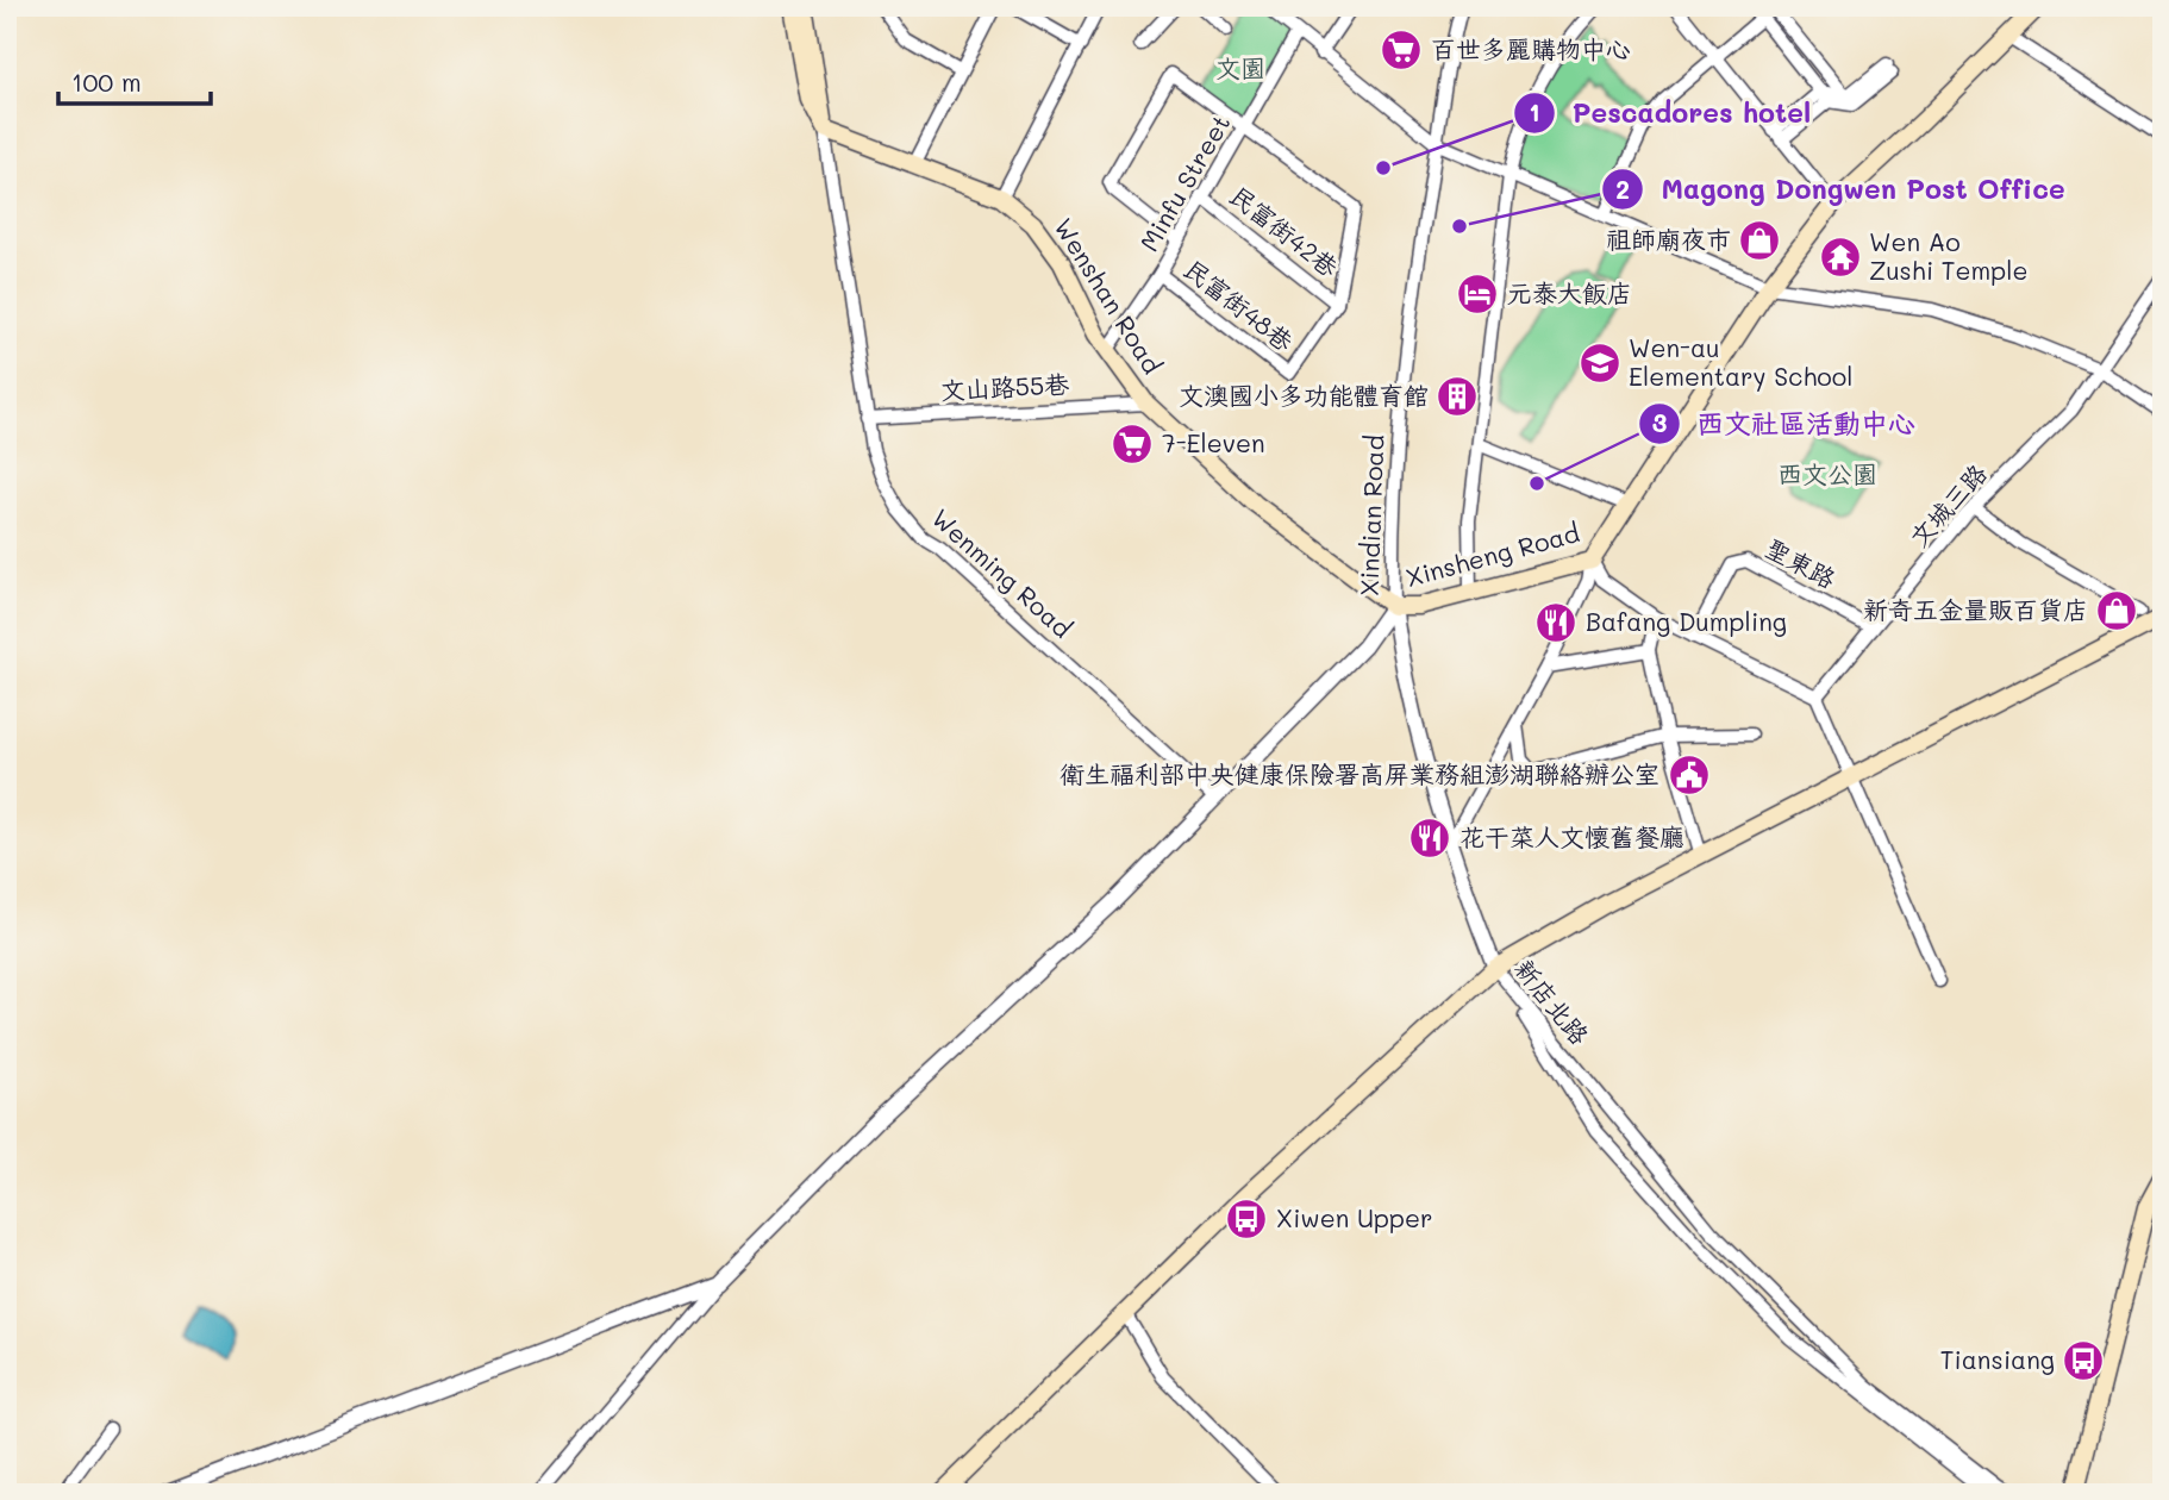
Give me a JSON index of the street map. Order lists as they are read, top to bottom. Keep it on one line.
{"streets":{"main road":["Wenshan Road","Xinsheng Road"],"street":["Minfu Street","民富街42巷","民富街48巷","文山路55巷","文城三路","Xindian Road","聖東路","Wenming Road","新店北路"]},"crossings":[["Minfu Street","民富街42巷"],["Minfu Street","Wenshan Road"],["Minfu Street","民富街48巷"],["民富街42巷","民富街48巷"],["Wenshan Road","文山路55巷"],["Wenshan Road","Xindian Road"],["Wenshan Road","Xinsheng Road"],["Wenshan Road","Wenming Road"],["文山路55巷","Wenming Road"],["文城三路","聖東路"],["Xindian Road","Xinsheng Road"],["Xindian Road","新店北路"]],"parks":["文園","西文公園"],"places":{"supermarket":["百世多麗購物中心","7-Eleven"],"other":["Pescadores hotel","Magong Dongwen Post Office","西文社區活動中心"],"shop":["祖師廟夜市","新奇五金量販百貨店"],"temple":["Wen Ao Zushi Temple"],"hotel":["元泰大飯店"],"school or university":["Wen-au Elementary School"],"building":["文澳國小多功能體育館"],"restaurant":["Bafang Dumpling","花干菜人文懷舊餐廳"],"public building":["衛生福利部中央健康保險署高屏業務組澎湖聯絡辦公室"],"bus stop":["Xiwen Upper","Tiansiang"]},"scale_bar":"100 m"}
